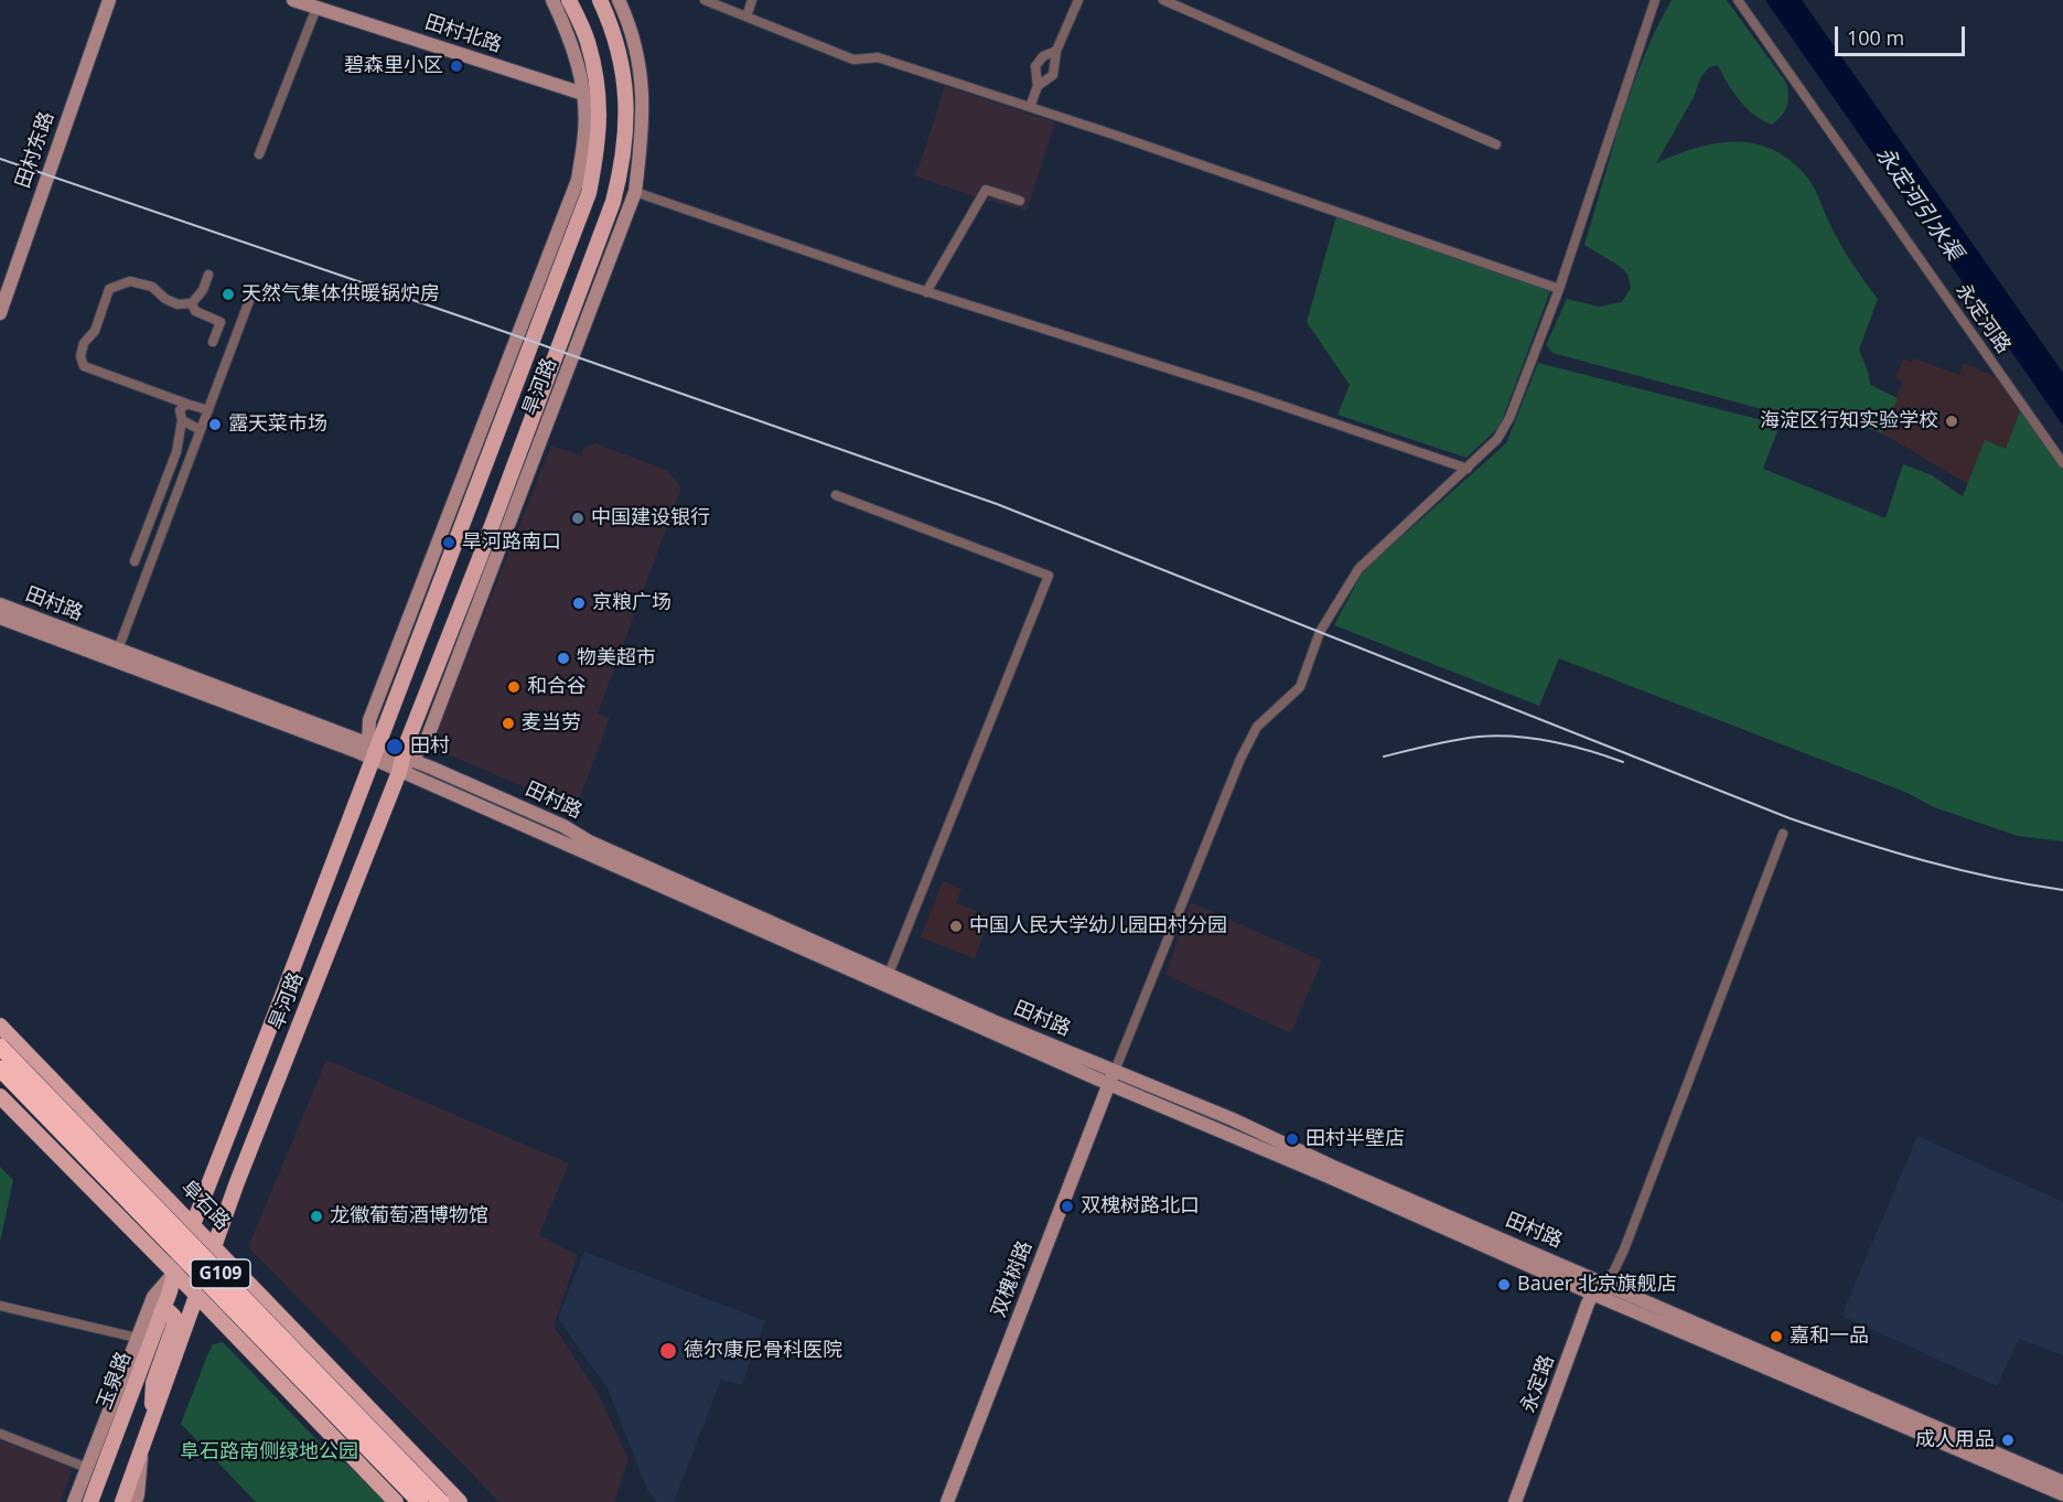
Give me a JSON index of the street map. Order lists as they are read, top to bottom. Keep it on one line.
{"streets":{"highway":["阜石路","G109"],"main road":["田村北路","田村东路","旱河路","田村路","双槐树路","玉泉路","永定路"],"street":["永定河路"]},"crossings":[["田村北路","旱河路"],["旱河路","田村路"],["旱河路","阜石路"],["旱河路","玉泉路"],["田村路","双槐树路"],["田村路","永定路"]],"water":["永定河引水渠"],"parks":["阜石路南侧绿地公园"],"places":["碧森里小区","天然气集体供暖锅炉房","海淀区行知实验学校","露天菜市场","中国建设银行","旱河路南口","京粮广场","物美超市","和合谷","麦当劳","田村","中国人民大学幼儿园田村分园","田村半壁店","双槐树路北口","龙徽葡萄酒博物馆","Bauer 北京旗舰店","嘉和一品","德尔康尼骨科医院","成人用品"],"scale_bar":"100 m"}
